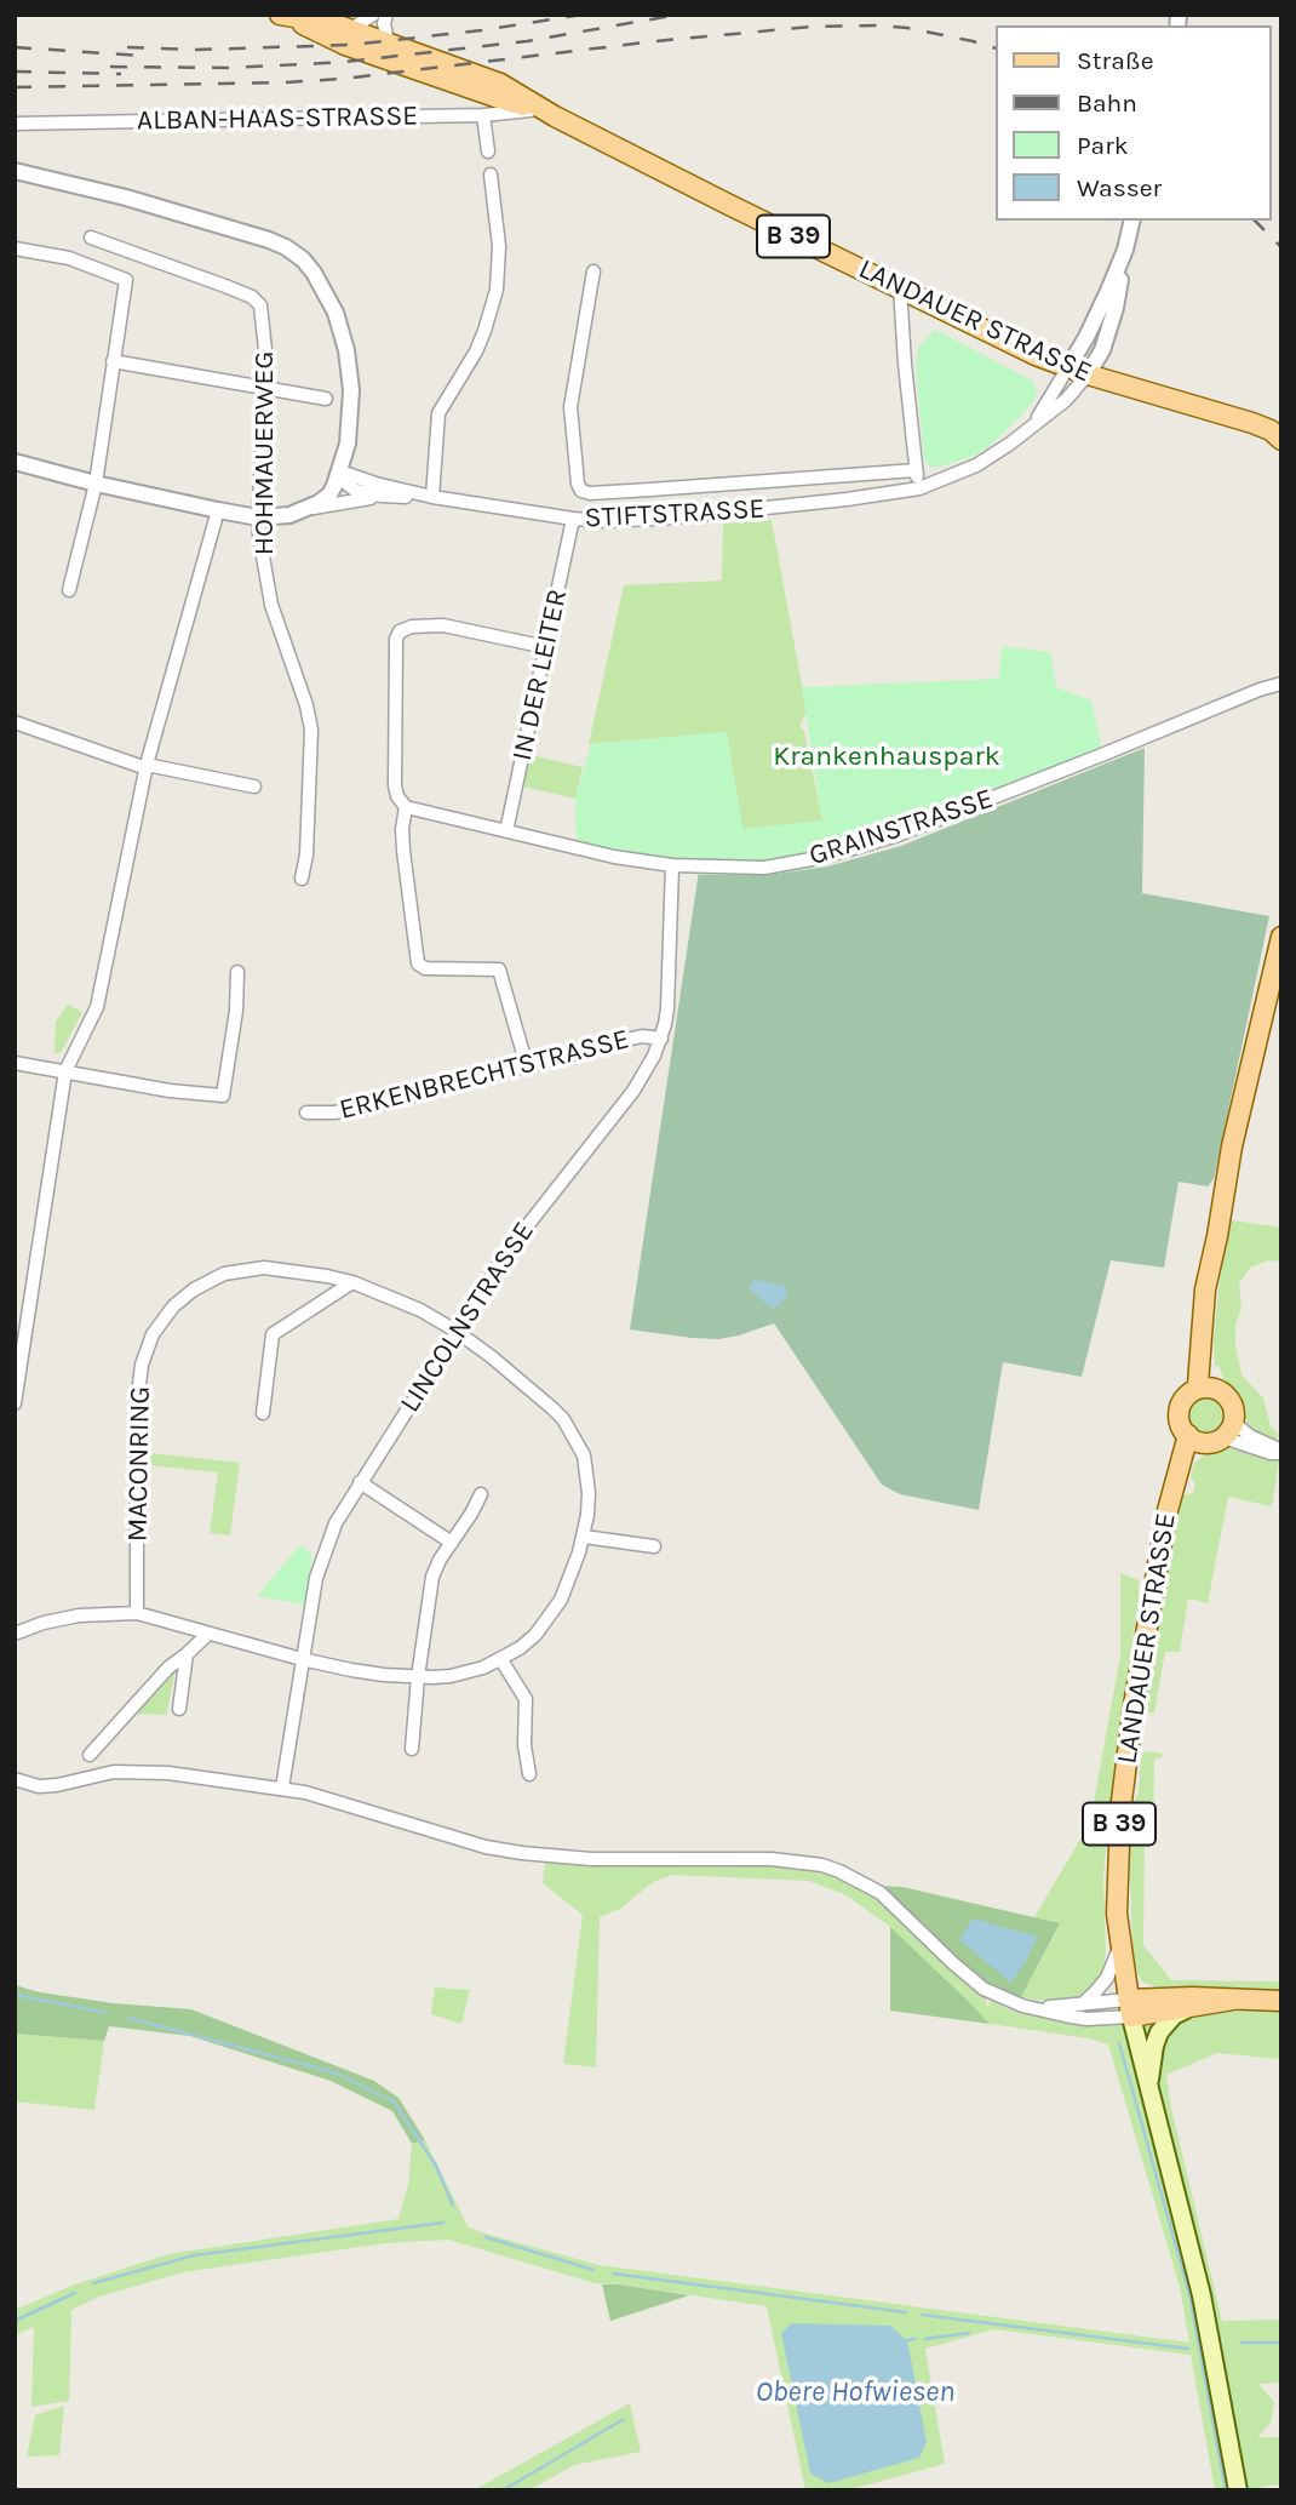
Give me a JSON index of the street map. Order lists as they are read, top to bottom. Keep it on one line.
{"streets":{"main road":["B 39","LANDAUER STRASSE"],"street":["ALBAN-HAAS-STRASSE","HOHMAUERWEG","STIFTSTRASSE","IN DER LEITER","GRAINSTRASSE","ERKENBRECHTSTRASSE","LINCOLNSTRASSE","MACONRING"]},"crossings":[["ALBAN-HAAS-STRASSE","LANDAUER STRASSE"],["LANDAUER STRASSE","STIFTSTRASSE"],["STIFTSTRASSE","IN DER LEITER"],["IN DER LEITER","GRAINSTRASSE"],["GRAINSTRASSE","LINCOLNSTRASSE"],["ERKENBRECHTSTRASSE","LINCOLNSTRASSE"],["LINCOLNSTRASSE","MACONRING"]],"water":["Obere Hofwiesen"],"parks":["Krankenhauspark"],"legend":["Straße","Bahn","Park","Wasser"]}
